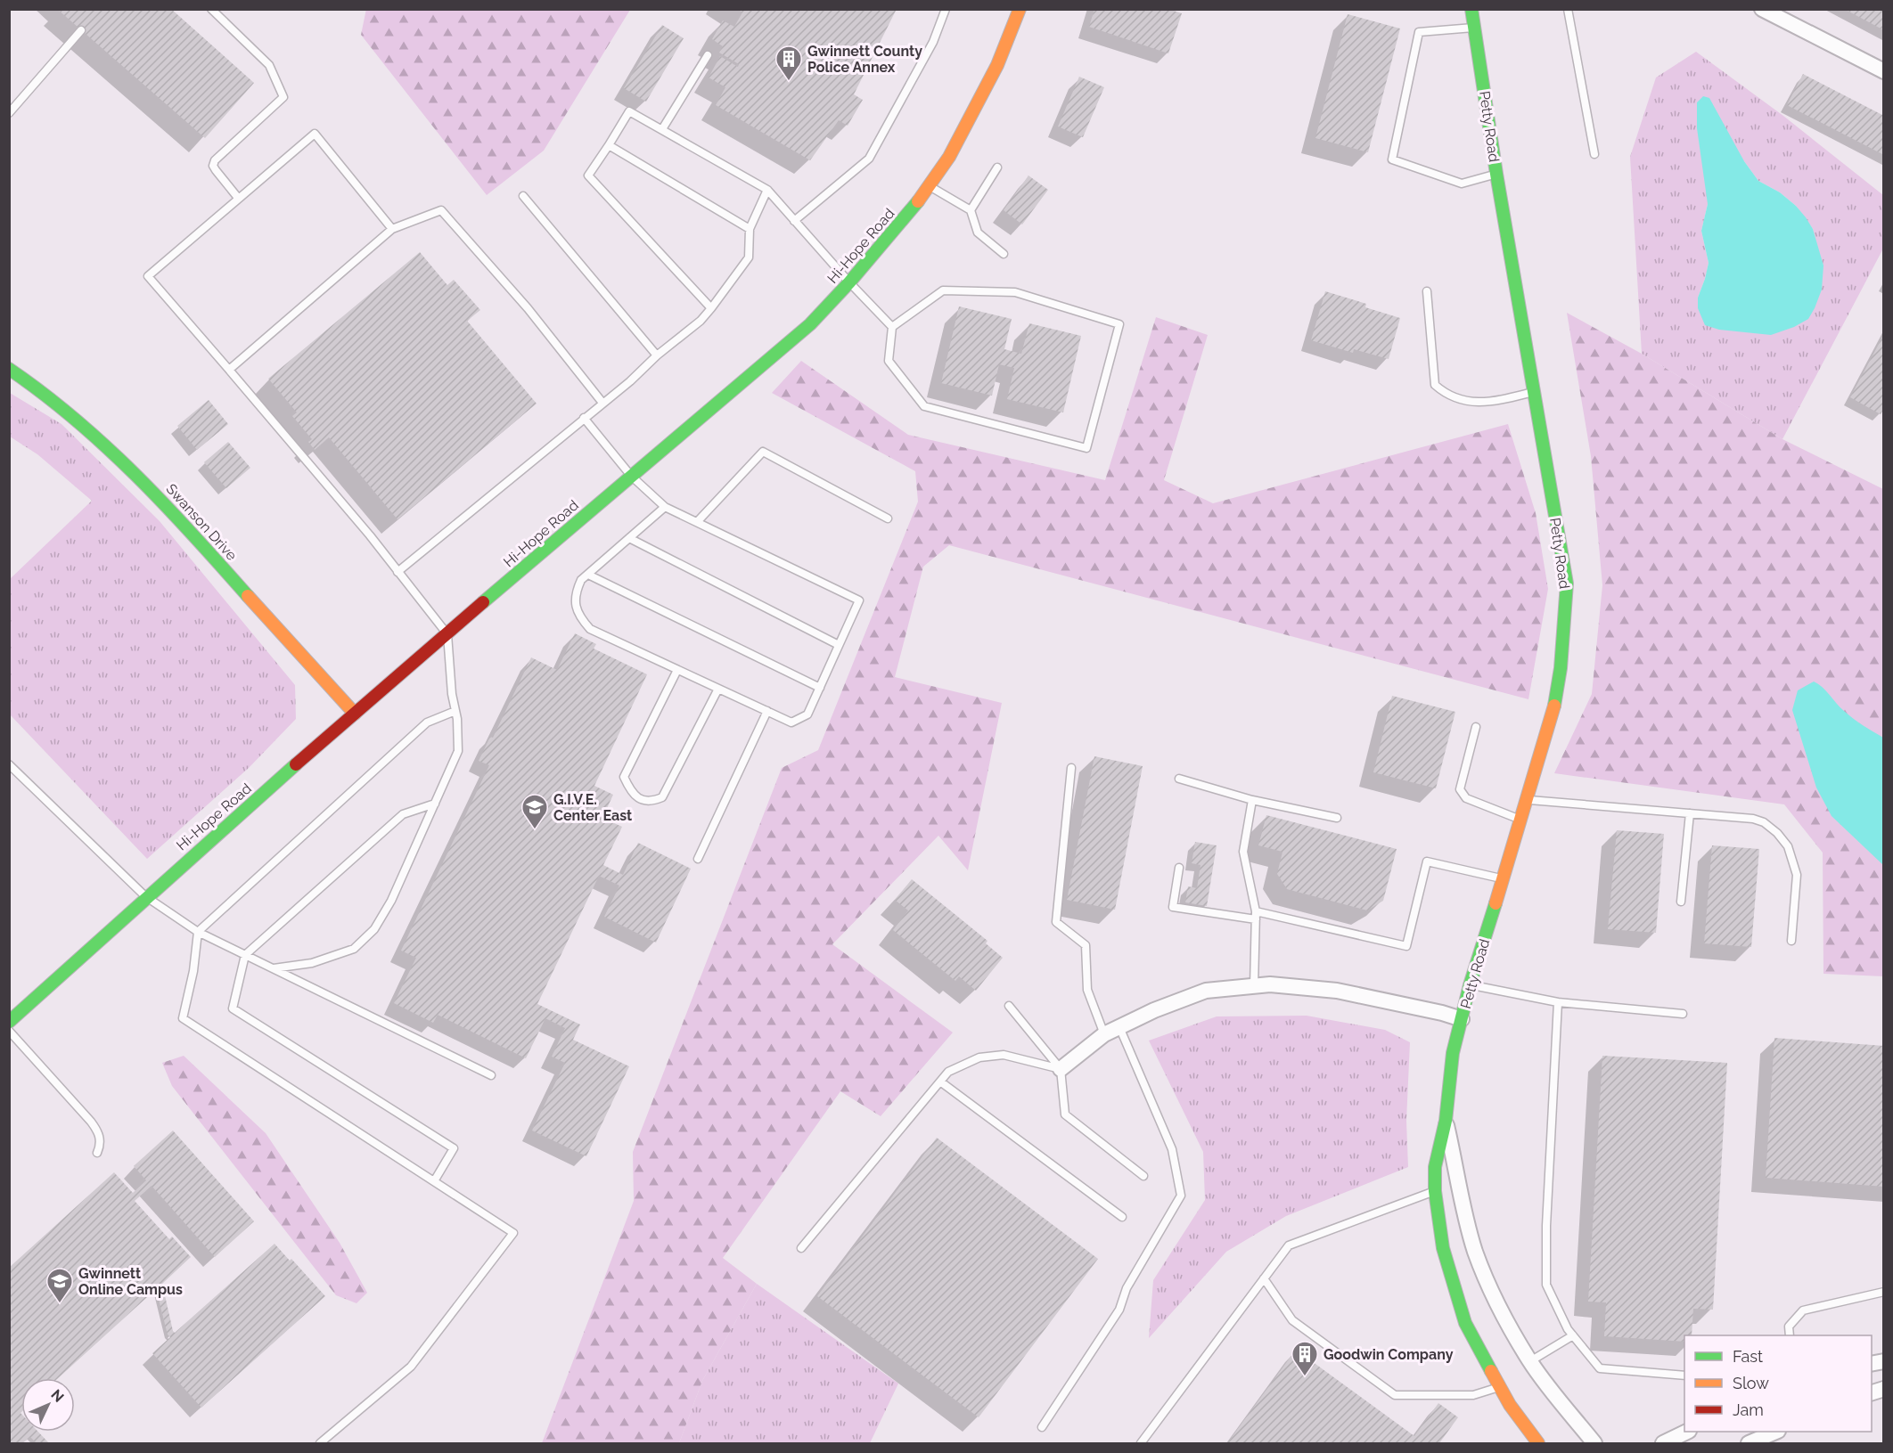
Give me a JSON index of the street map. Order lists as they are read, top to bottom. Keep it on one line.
{"streets":{"street":["Petty Road","Hi-Hope Road","Swanson Drive"]},"crossings":[["Hi-Hope Road","Swanson Drive"]],"places":{"building":["Gwinnett County Police Annex","Goodwin Company"],"school or university":["G.I.V.E. Center East","Gwinnett Online Campus"]},"legend":["Fast","Slow","Jam"],"north":"top right"}
